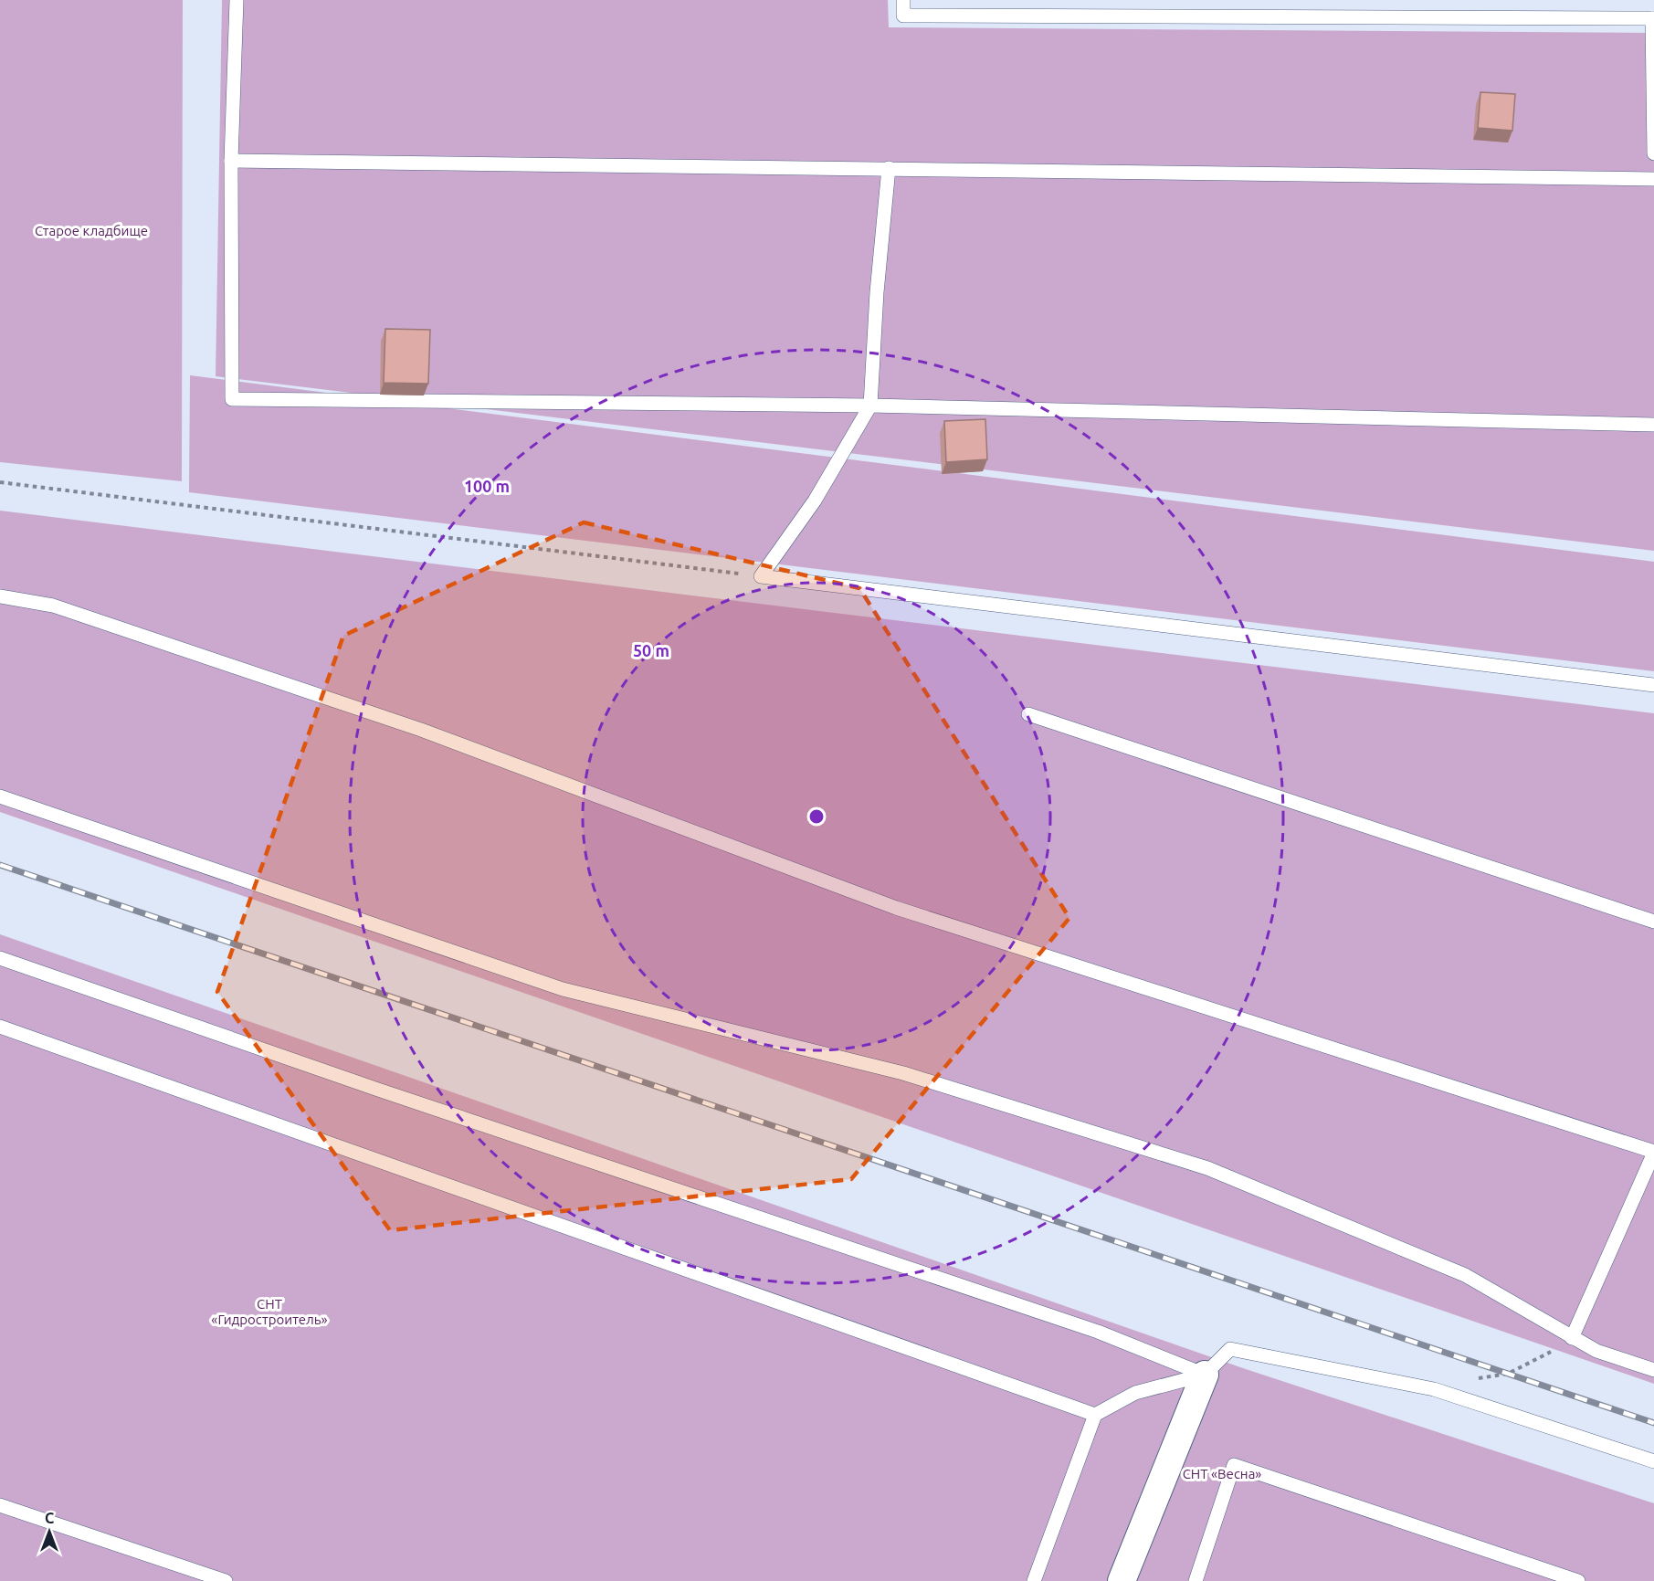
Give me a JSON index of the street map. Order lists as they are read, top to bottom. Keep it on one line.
{"parks":["Старое кладбище","СНТ «Гидростроитель»","СНТ «Весна»"],"north":"top","rings":["100 m","50 m"]}
